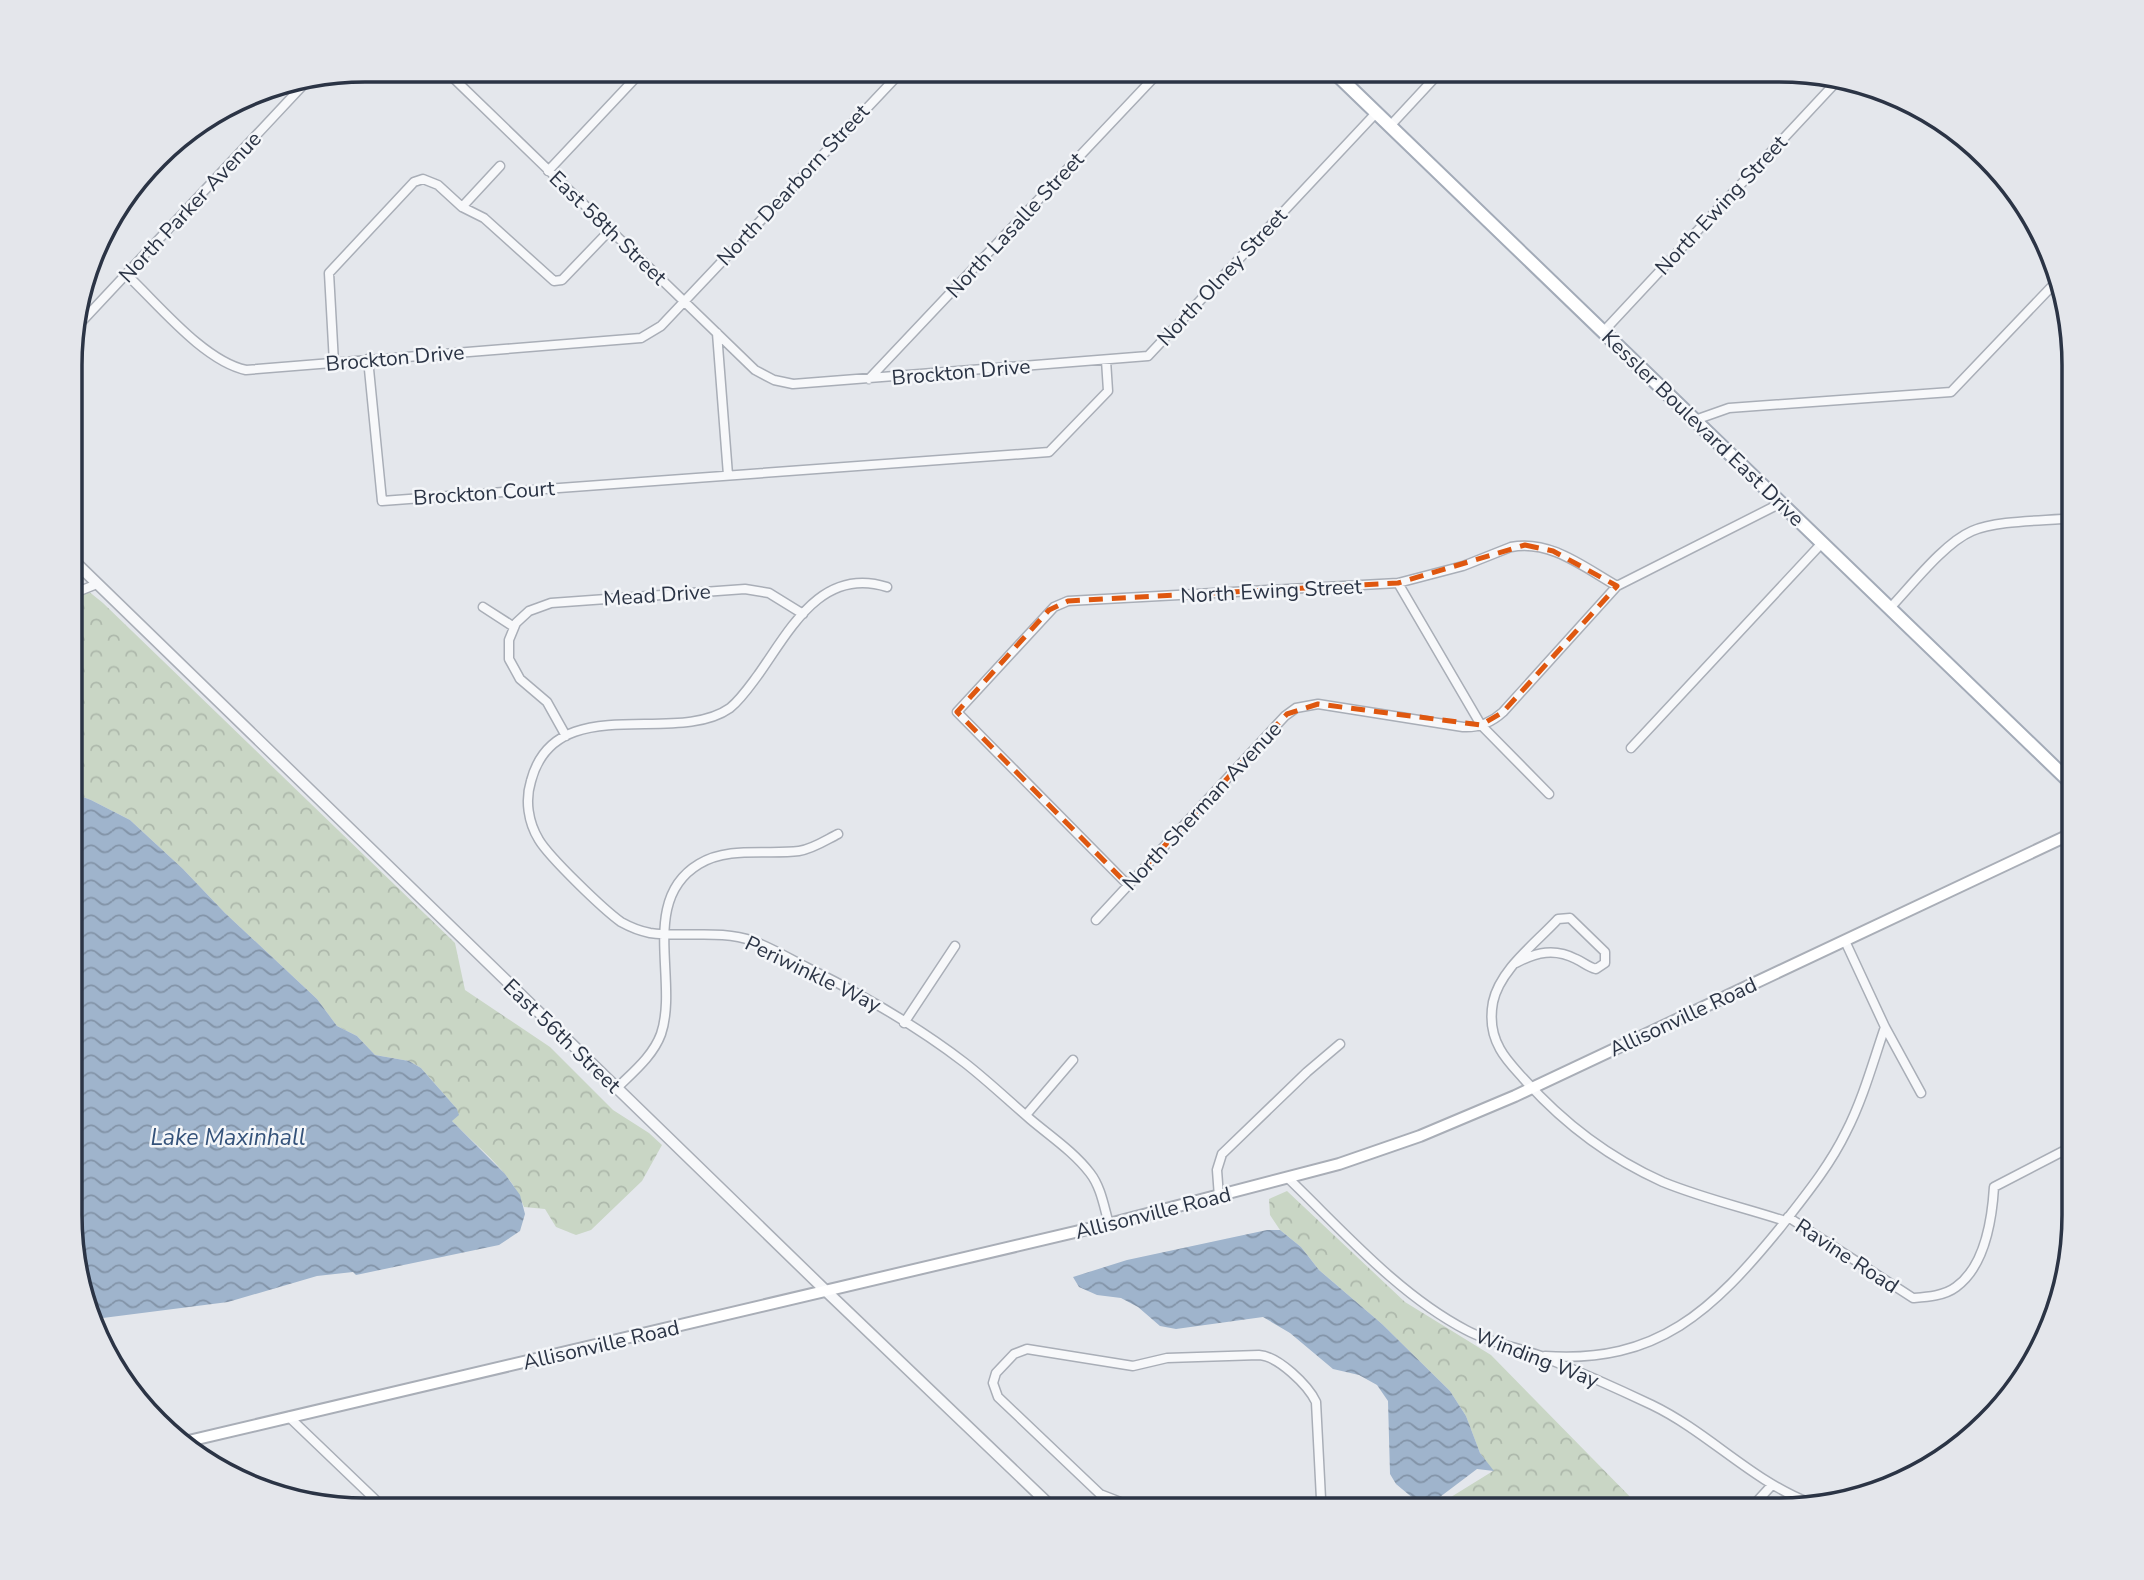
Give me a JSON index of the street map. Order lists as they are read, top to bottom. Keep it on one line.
{"streets":{"main road":["Kessler Boulevard East Drive","Allisonville Road"],"street":["North Dearborn Street","North Ewing Street","North Parker Avenue","North Lasalle Street","East 58th Street","North Olney Street","Brockton Drive","Brockton Court","Mead Drive","North Sherman Avenue","Periwinkle Way","East 56th Street","Ravine Road","Winding Way"]},"crossings":[["North Dearborn Street","East 58th Street"],["North Dearborn Street","Brockton Drive"],["North Ewing Street","Kessler Boulevard East Drive"],["North Ewing Street","North Sherman Avenue"],["North Parker Avenue","Brockton Drive"],["North Lasalle Street","Brockton Drive"],["East 58th Street","Brockton Drive"],["North Olney Street","Brockton Drive"],["North Olney Street","Kessler Boulevard East Drive"],["North Olney Street","Brockton Court"],["Brockton Drive","Brockton Court"],["Periwinkle Way","Allisonville Road"],["Allisonville Road","East 56th Street"],["Allisonville Road","Winding Way"]],"water":["Lake Maxinhall"]}
